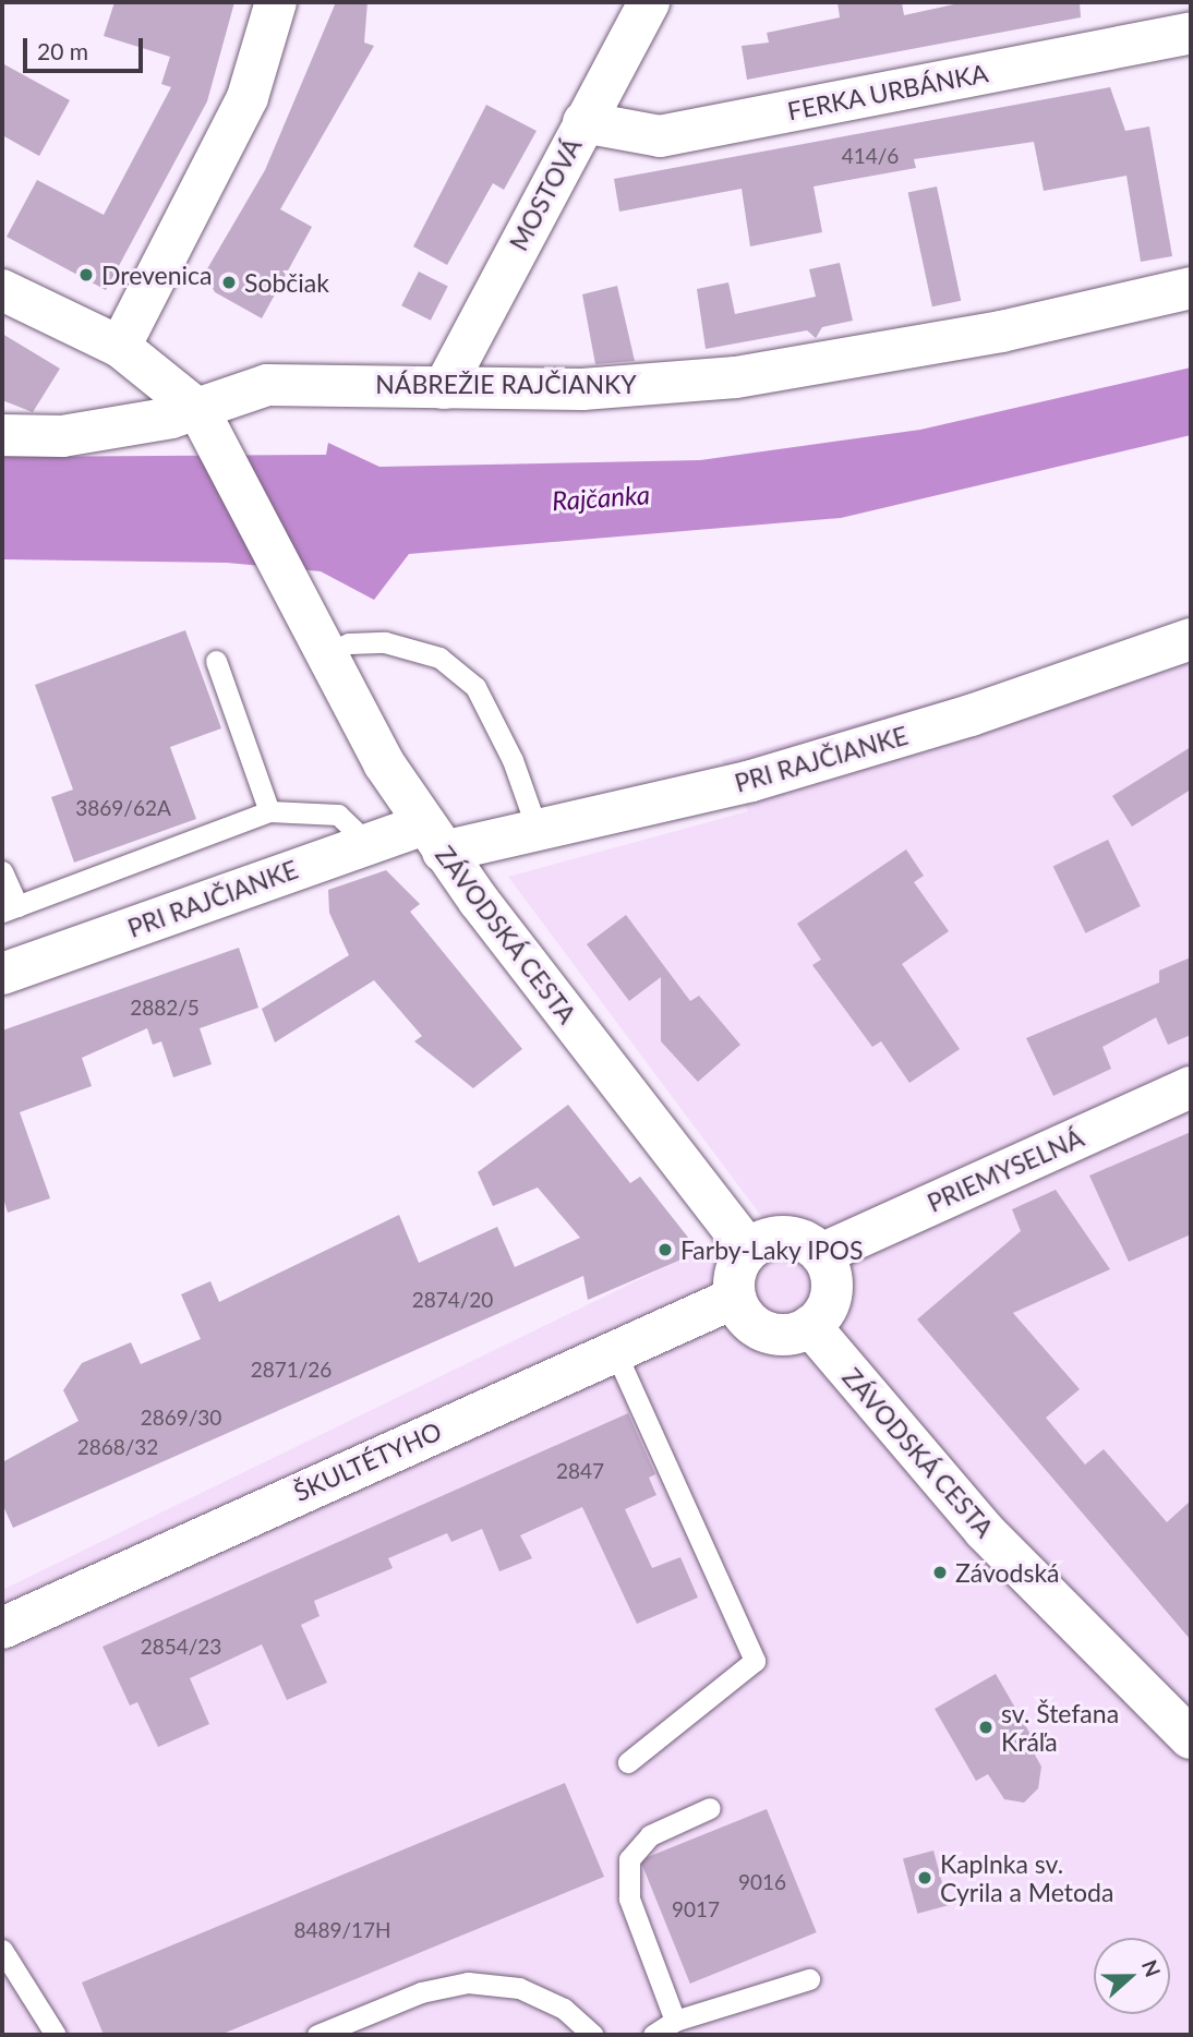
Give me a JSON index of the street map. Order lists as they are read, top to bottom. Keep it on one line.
{"streets":{"street":["FERKA URBÁNKA","MOSTOVÁ","NÁBREŽIE RAJČIANKY","PRI RAJČIANKE","ZÁVODSKÁ CESTA","PRIEMYSELNÁ","ŠKULTÉTYHO"]},"crossings":[["FERKA URBÁNKA","MOSTOVÁ"],["MOSTOVÁ","NÁBREŽIE RAJČIANKY"],["NÁBREŽIE RAJČIANKY","ZÁVODSKÁ CESTA"],["PRI RAJČIANKE","ZÁVODSKÁ CESTA"],["ZÁVODSKÁ CESTA","PRIEMYSELNÁ"],["ZÁVODSKÁ CESTA","ŠKULTÉTYHO"],["PRIEMYSELNÁ","ŠKULTÉTYHO"]],"water":["Rajčanka"],"places":["Drevenica","Sobčiak","Farby-Laky IPOS","Závodská","sv. Štefana Kráľa","Kaplnka sv. Cyrila a Metoda"],"house_numbers":["414/6","3869/62A","2882/5","2874/20","2871/26","2869/30","2868/32","2847","2854/23","9016","9017","8489/17H"],"scale_bar":"20 m","north":"right"}
